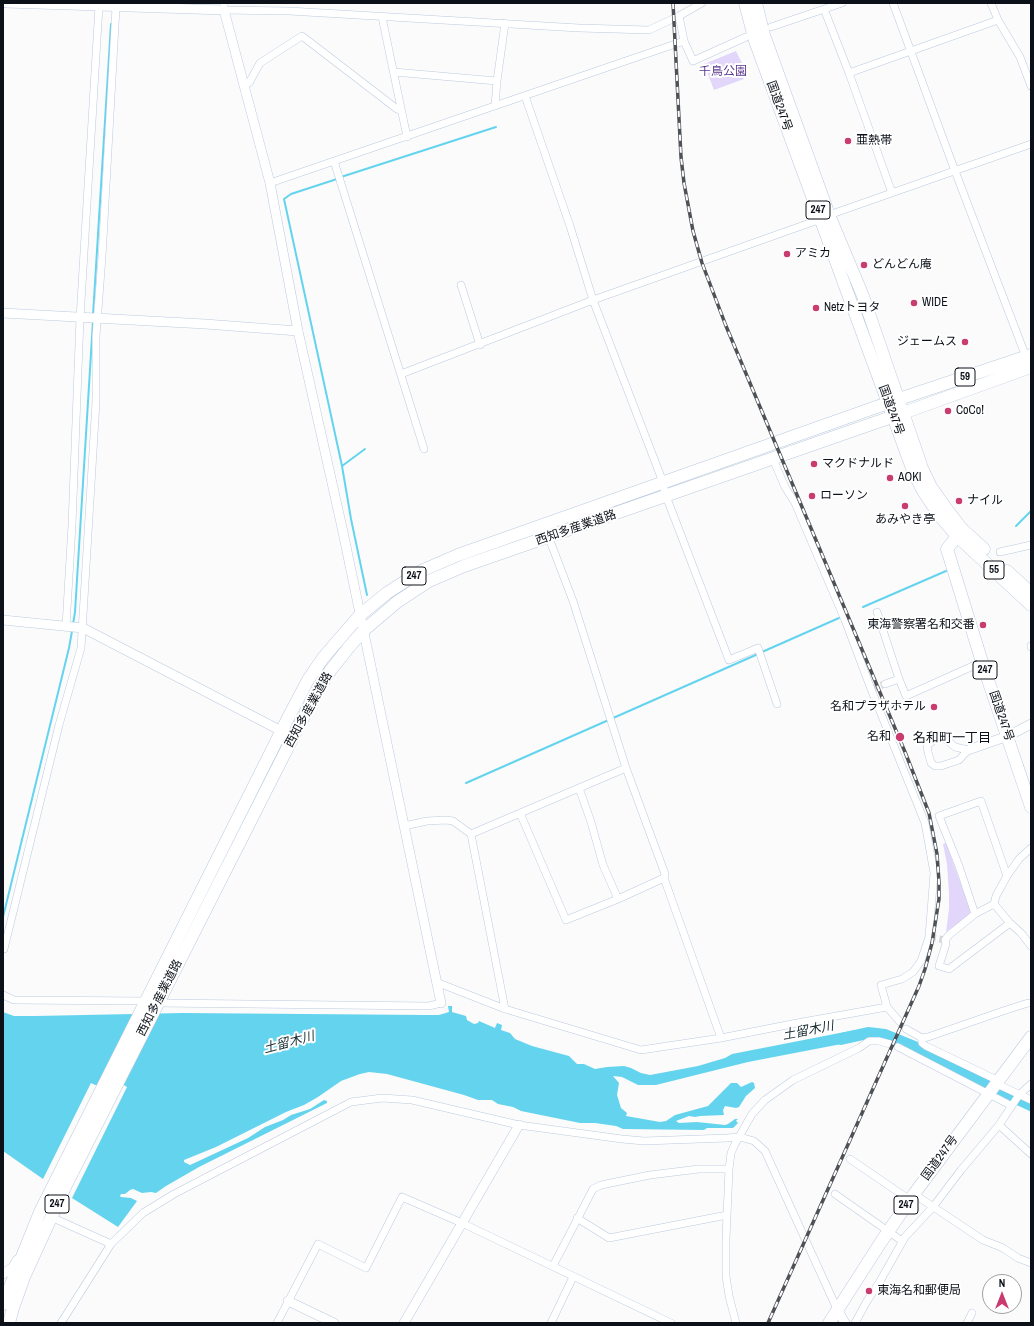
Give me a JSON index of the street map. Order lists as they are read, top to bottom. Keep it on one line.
{"streets":{"main road":["国道247号","247","59","西知多産業道路","55"]},"crossings":[["国道247号","59"],["国道247号","西知多産業道路"],["国道247号","55"],["59","西知多産業道路"]],"districts":["名和町一丁目"],"water":["土留木川"],"parks":["千鳥公園"],"places":["亜熱帯","アミカ","どんどん庵","WIDE","Netzトヨタ","ジェームス","CoCo!","マクドナルド","AOKI","ローソン","ナイル","あみやき亭","東海警察署名和交番","名和プラザホテル","名和","東海名和郵便局"],"north":"top"}
